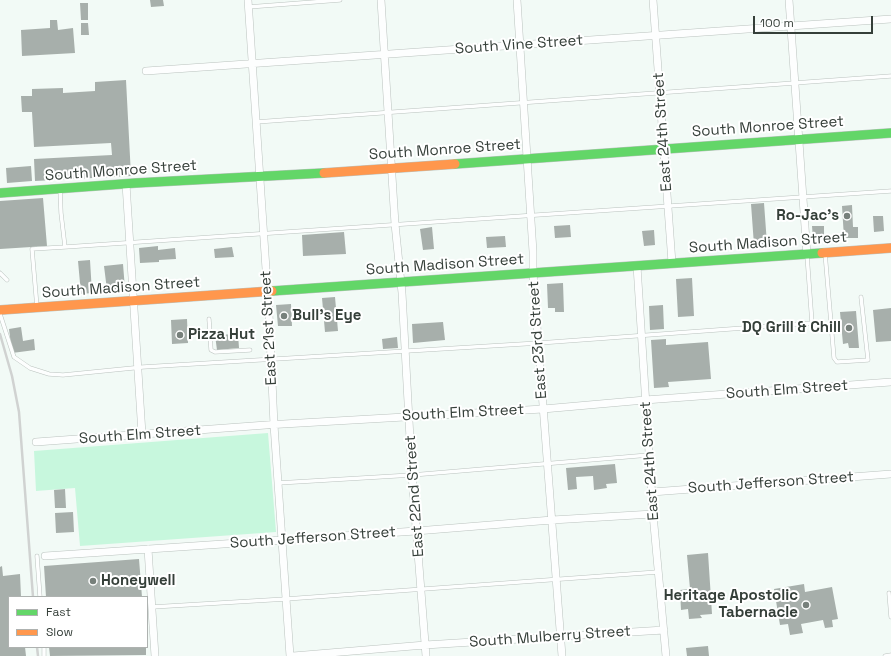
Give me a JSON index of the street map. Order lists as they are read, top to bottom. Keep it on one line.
{"streets":{"main road":["South Monroe Street","South Madison Street"],"street":["South Vine Street","East 24th Street","East 21st Street","East 23rd Street","South Elm Street","South Jefferson Street","East 22nd Street","South Mulberry Street"]},"crossings":[["South Vine Street","East 24th Street"],["South Vine Street","East 21st Street"],["South Vine Street","East 23rd Street"],["South Vine Street","East 22nd Street"],["South Monroe Street","East 24th Street"],["South Monroe Street","East 21st Street"],["South Monroe Street","East 23rd Street"],["South Monroe Street","East 22nd Street"],["East 24th Street","South Madison Street"],["East 24th Street","South Elm Street"],["East 24th Street","South Jefferson Street"],["East 24th Street","South Mulberry Street"],["South Madison Street","East 21st Street"],["South Madison Street","East 23rd Street"],["South Madison Street","East 22nd Street"],["East 21st Street","South Elm Street"],["East 21st Street","South Jefferson Street"],["East 21st Street","South Mulberry Street"],["East 23rd Street","South Elm Street"],["East 23rd Street","South Jefferson Street"],["East 23rd Street","South Mulberry Street"],["South Elm Street","East 22nd Street"],["South Jefferson Street","East 22nd Street"],["East 22nd Street","South Mulberry Street"]],"places":["Ro-Jac's","Bull's Eye","DQ Grill & Chill","Pizza Hut","Honeywell","Heritage Apostolic Tabernacle"],"legend":["Fast","Slow"],"scale_bar":"100 m"}
